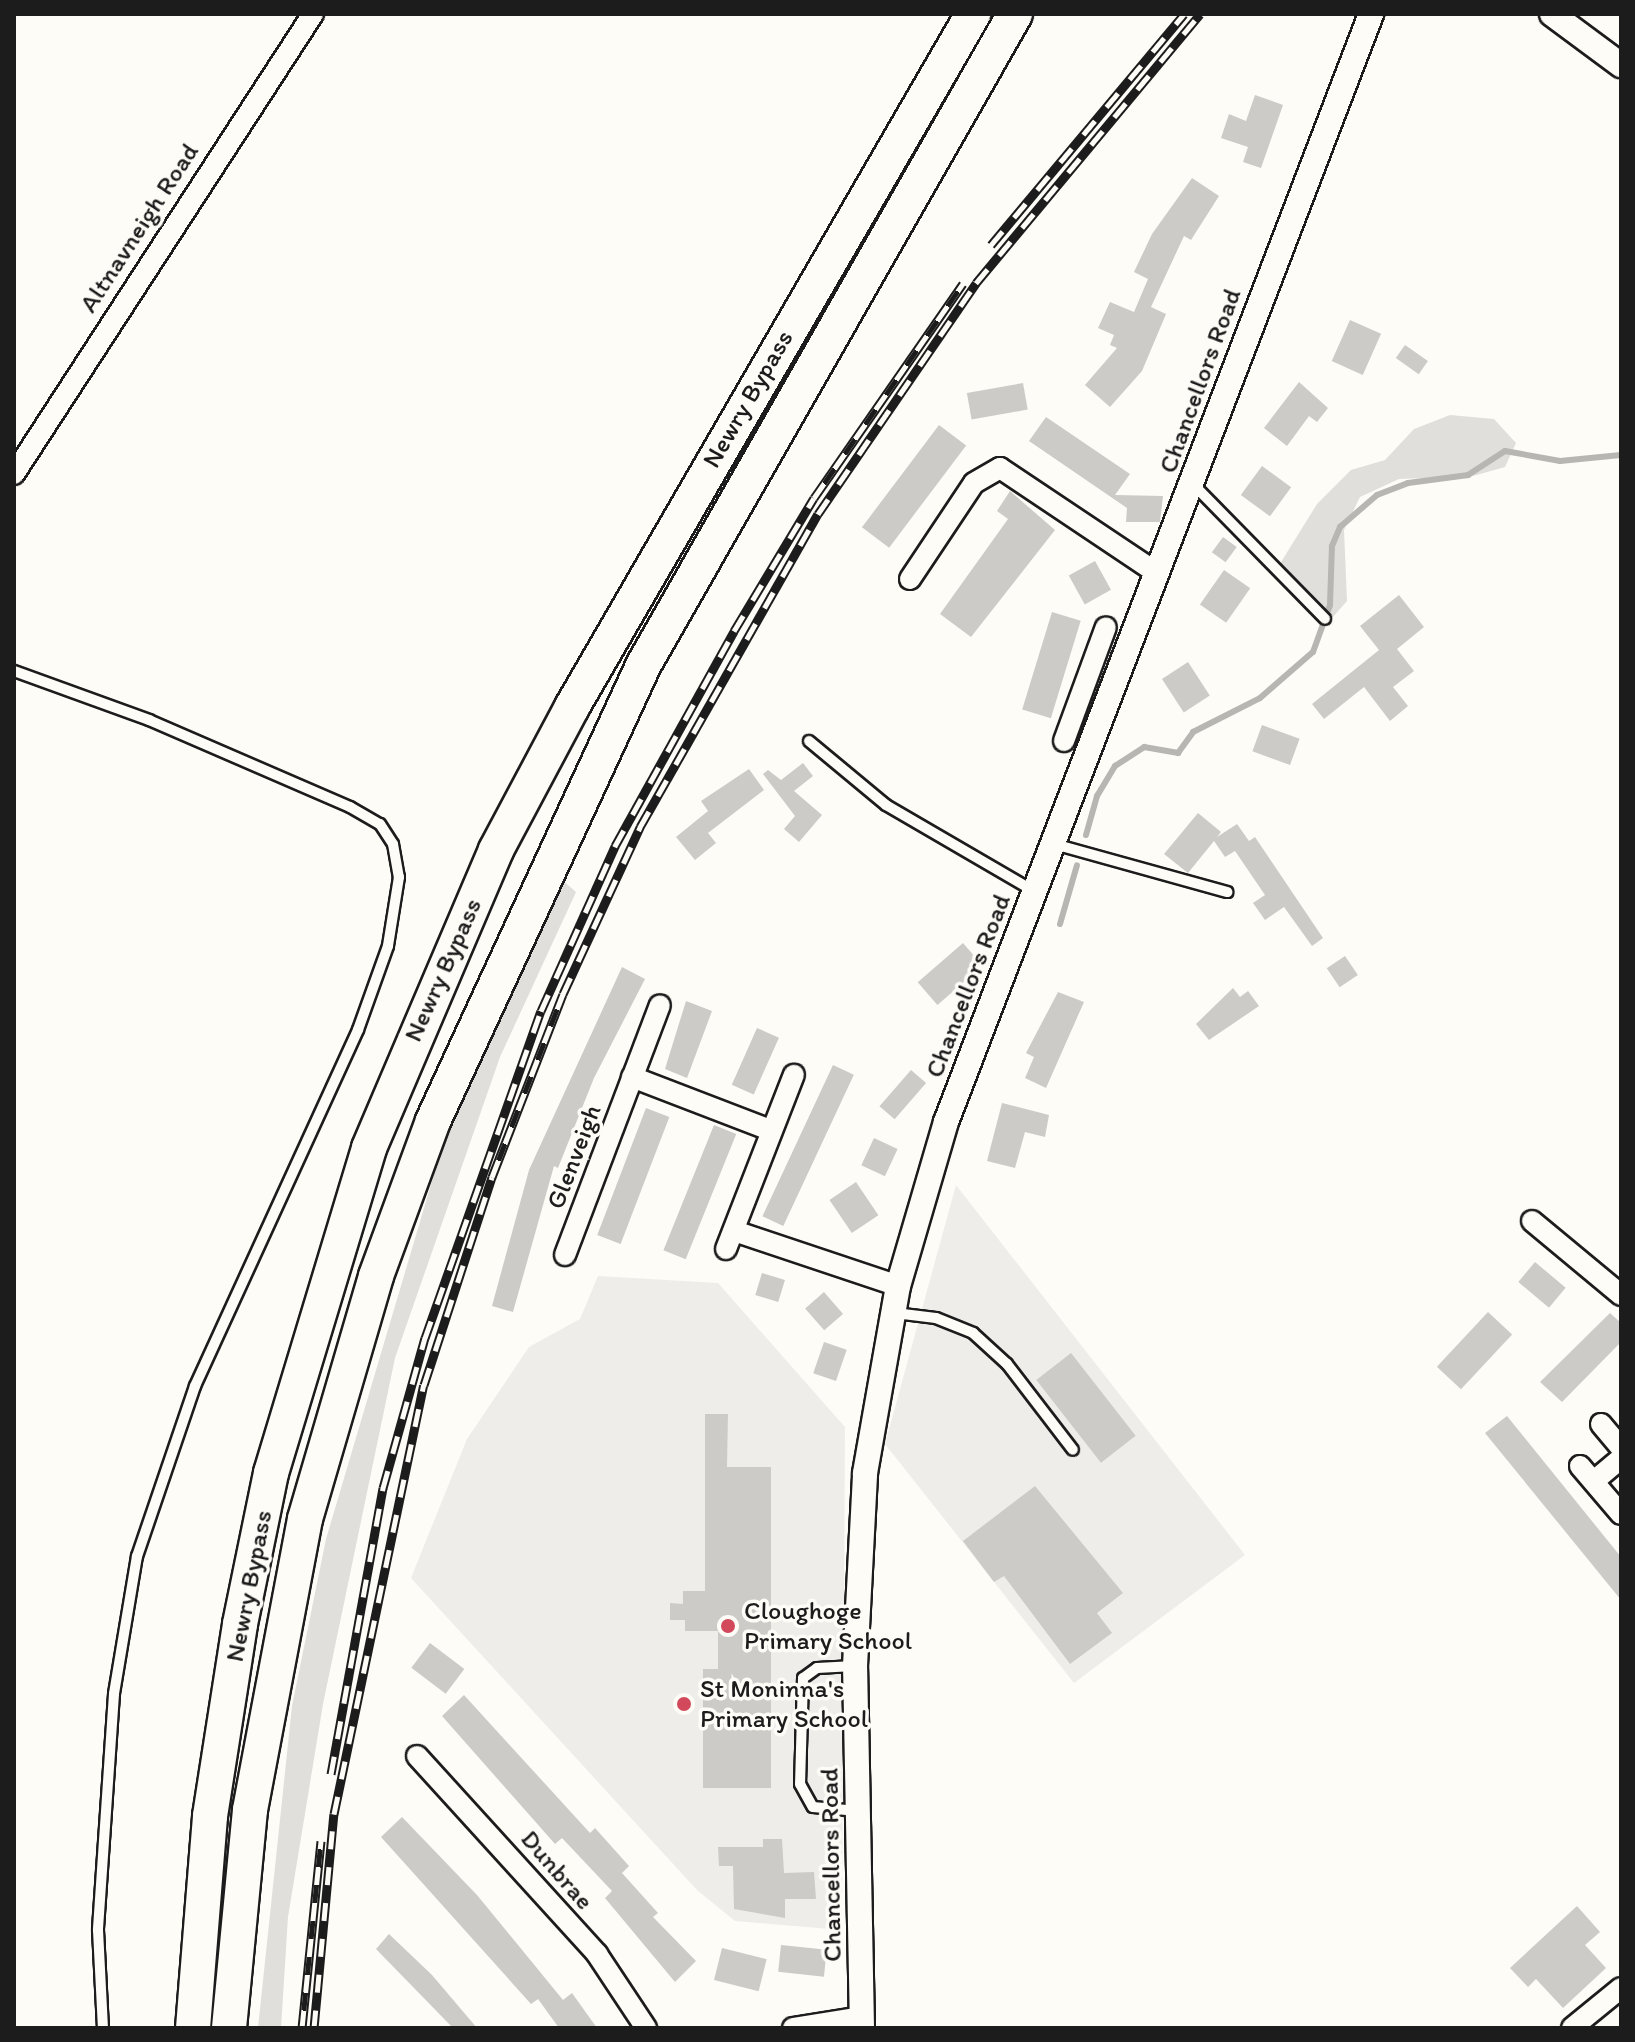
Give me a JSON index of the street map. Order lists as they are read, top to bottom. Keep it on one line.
{"streets":{"highway":["Newry Bypass"],"street":["Altnavneigh Road","Chancellors Road","Glenveigh","Dunbrae"]},"places":["Cloughoge Primary School","St Moninna's Primary School"]}
